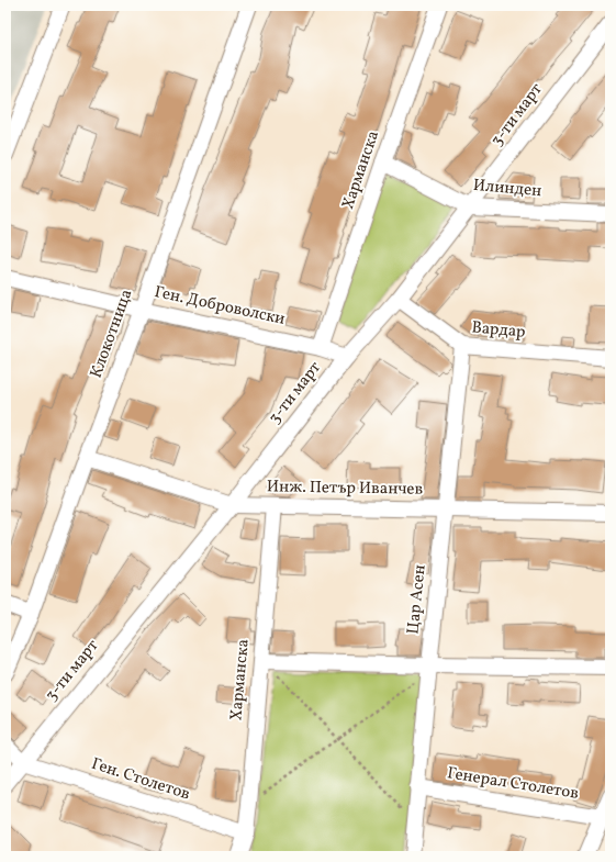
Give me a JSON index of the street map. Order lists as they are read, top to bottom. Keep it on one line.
{"streets":{"street":["3-ти март","Харманска","Илинден","Ген. Доброволски","Вардар","Клокотница","Инж. Петър Иванчев","Цар Асен","Ген. Столетов","Генерал Столетов"]},"crossings":[["3-ти март","Илинден"],["3-ти март","Ген. Доброволски"],["3-ти март","Вардар"],["3-ти март","Инж. Петър Иванчев"],["3-ти март","Ген. Столетов"],["Харманска","Илинден"],["Харманска","Ген. Доброволски"],["Харманска","Инж. Петър Иванчев"],["Харманска","Ген. Столетов"],["Ген. Доброволски","Клокотница"],["Вардар","Цар Асен"],["Клокотница","Инж. Петър Иванчев"],["Инж. Петър Иванчев","Цар Асен"],["Цар Асен","Генерал Столетов"]]}
